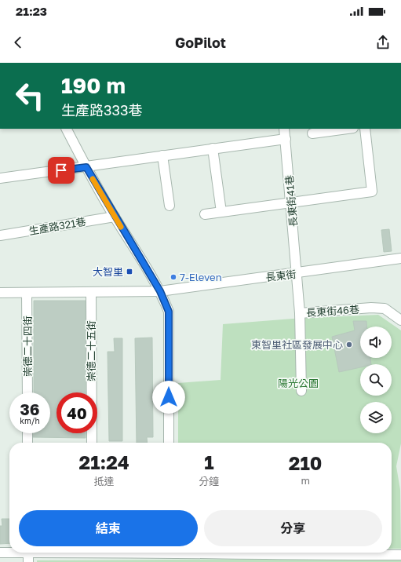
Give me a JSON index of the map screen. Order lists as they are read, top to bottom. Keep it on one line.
{"streets":{"street":["長東街41巷","生產路321巷","長東街","長東街46巷","崇德二十四街","崇德二十五街"]},"crossings":[["長東街41巷","長東街"],["長東街41巷","長東街46巷"],["長東街","長東街46巷"],["長東街","崇德二十四街"],["長東街","崇德二十五街"]],"parks":["陽光公園"],"places":{"transit":["大智里"],"other":["7-Eleven","東智里社區發展中心"]},"page":{"status":"21:23","header":"GoPilot","turn":["190 m","生產路333巷"],"speed":"36 km/h","limit":"40","eta":["21:24","抵達","1","分鐘","210","m"],"buttons":["結束","分享"]}}
